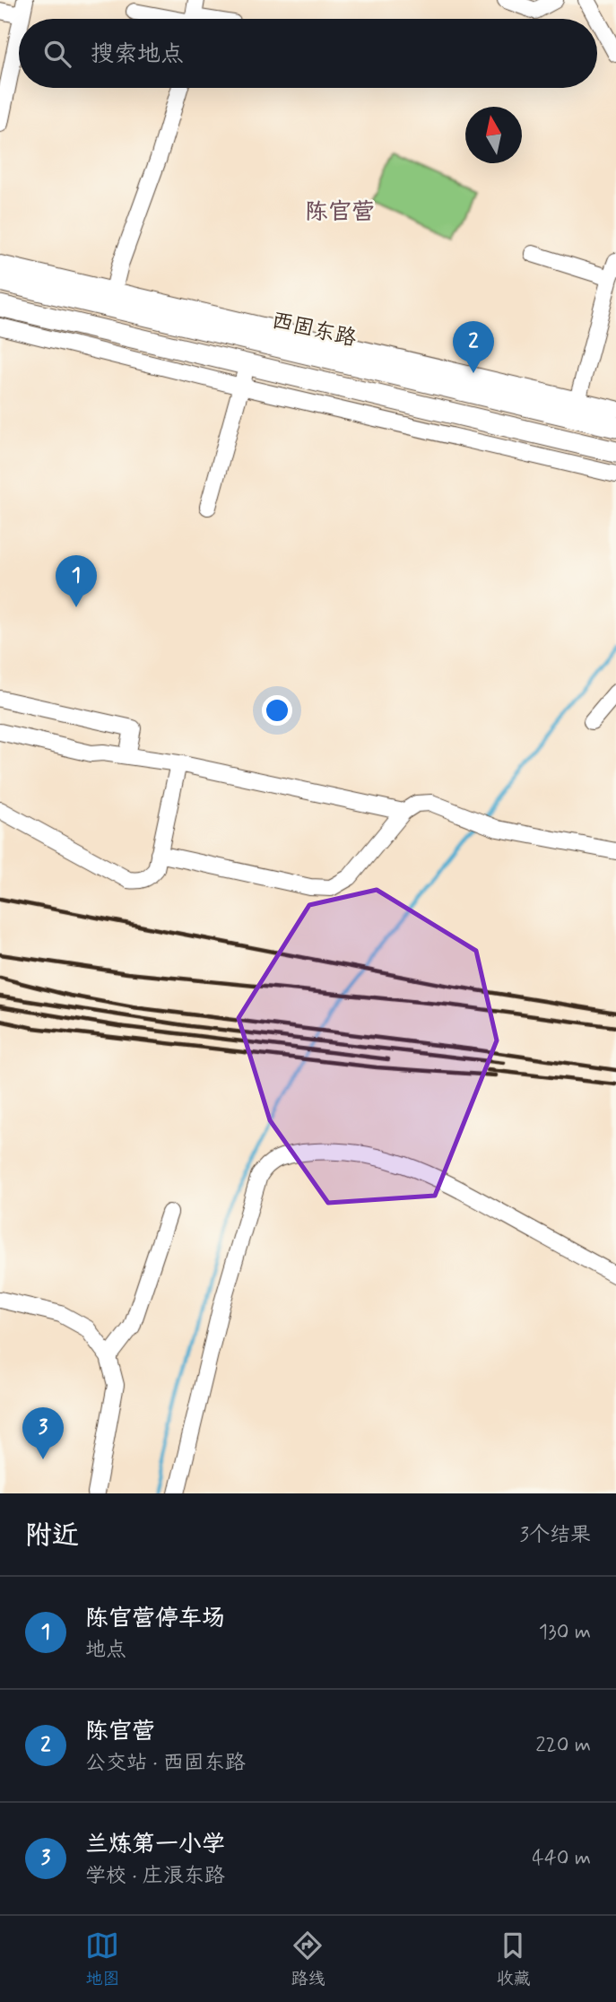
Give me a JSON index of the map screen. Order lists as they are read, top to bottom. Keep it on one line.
{"streets":{"main road":["西固东路"]},"districts":["陈官营"],"north":"top","page":{"search":"搜索地点","pins":["2","1","3"],"heading":["附近","3个结果"],"list":[{"mark":"1","name":"陈官营停车场","note":"地点","value":"130 m"},{"mark":"2","name":"陈官营","note":"公交站 · 西固东路","value":"220 m"},{"mark":"3","name":"兰炼第一小学","note":"学校 · 庄浪东路","value":"440 m"}],"nav":["地图","路线","收藏"]}}
